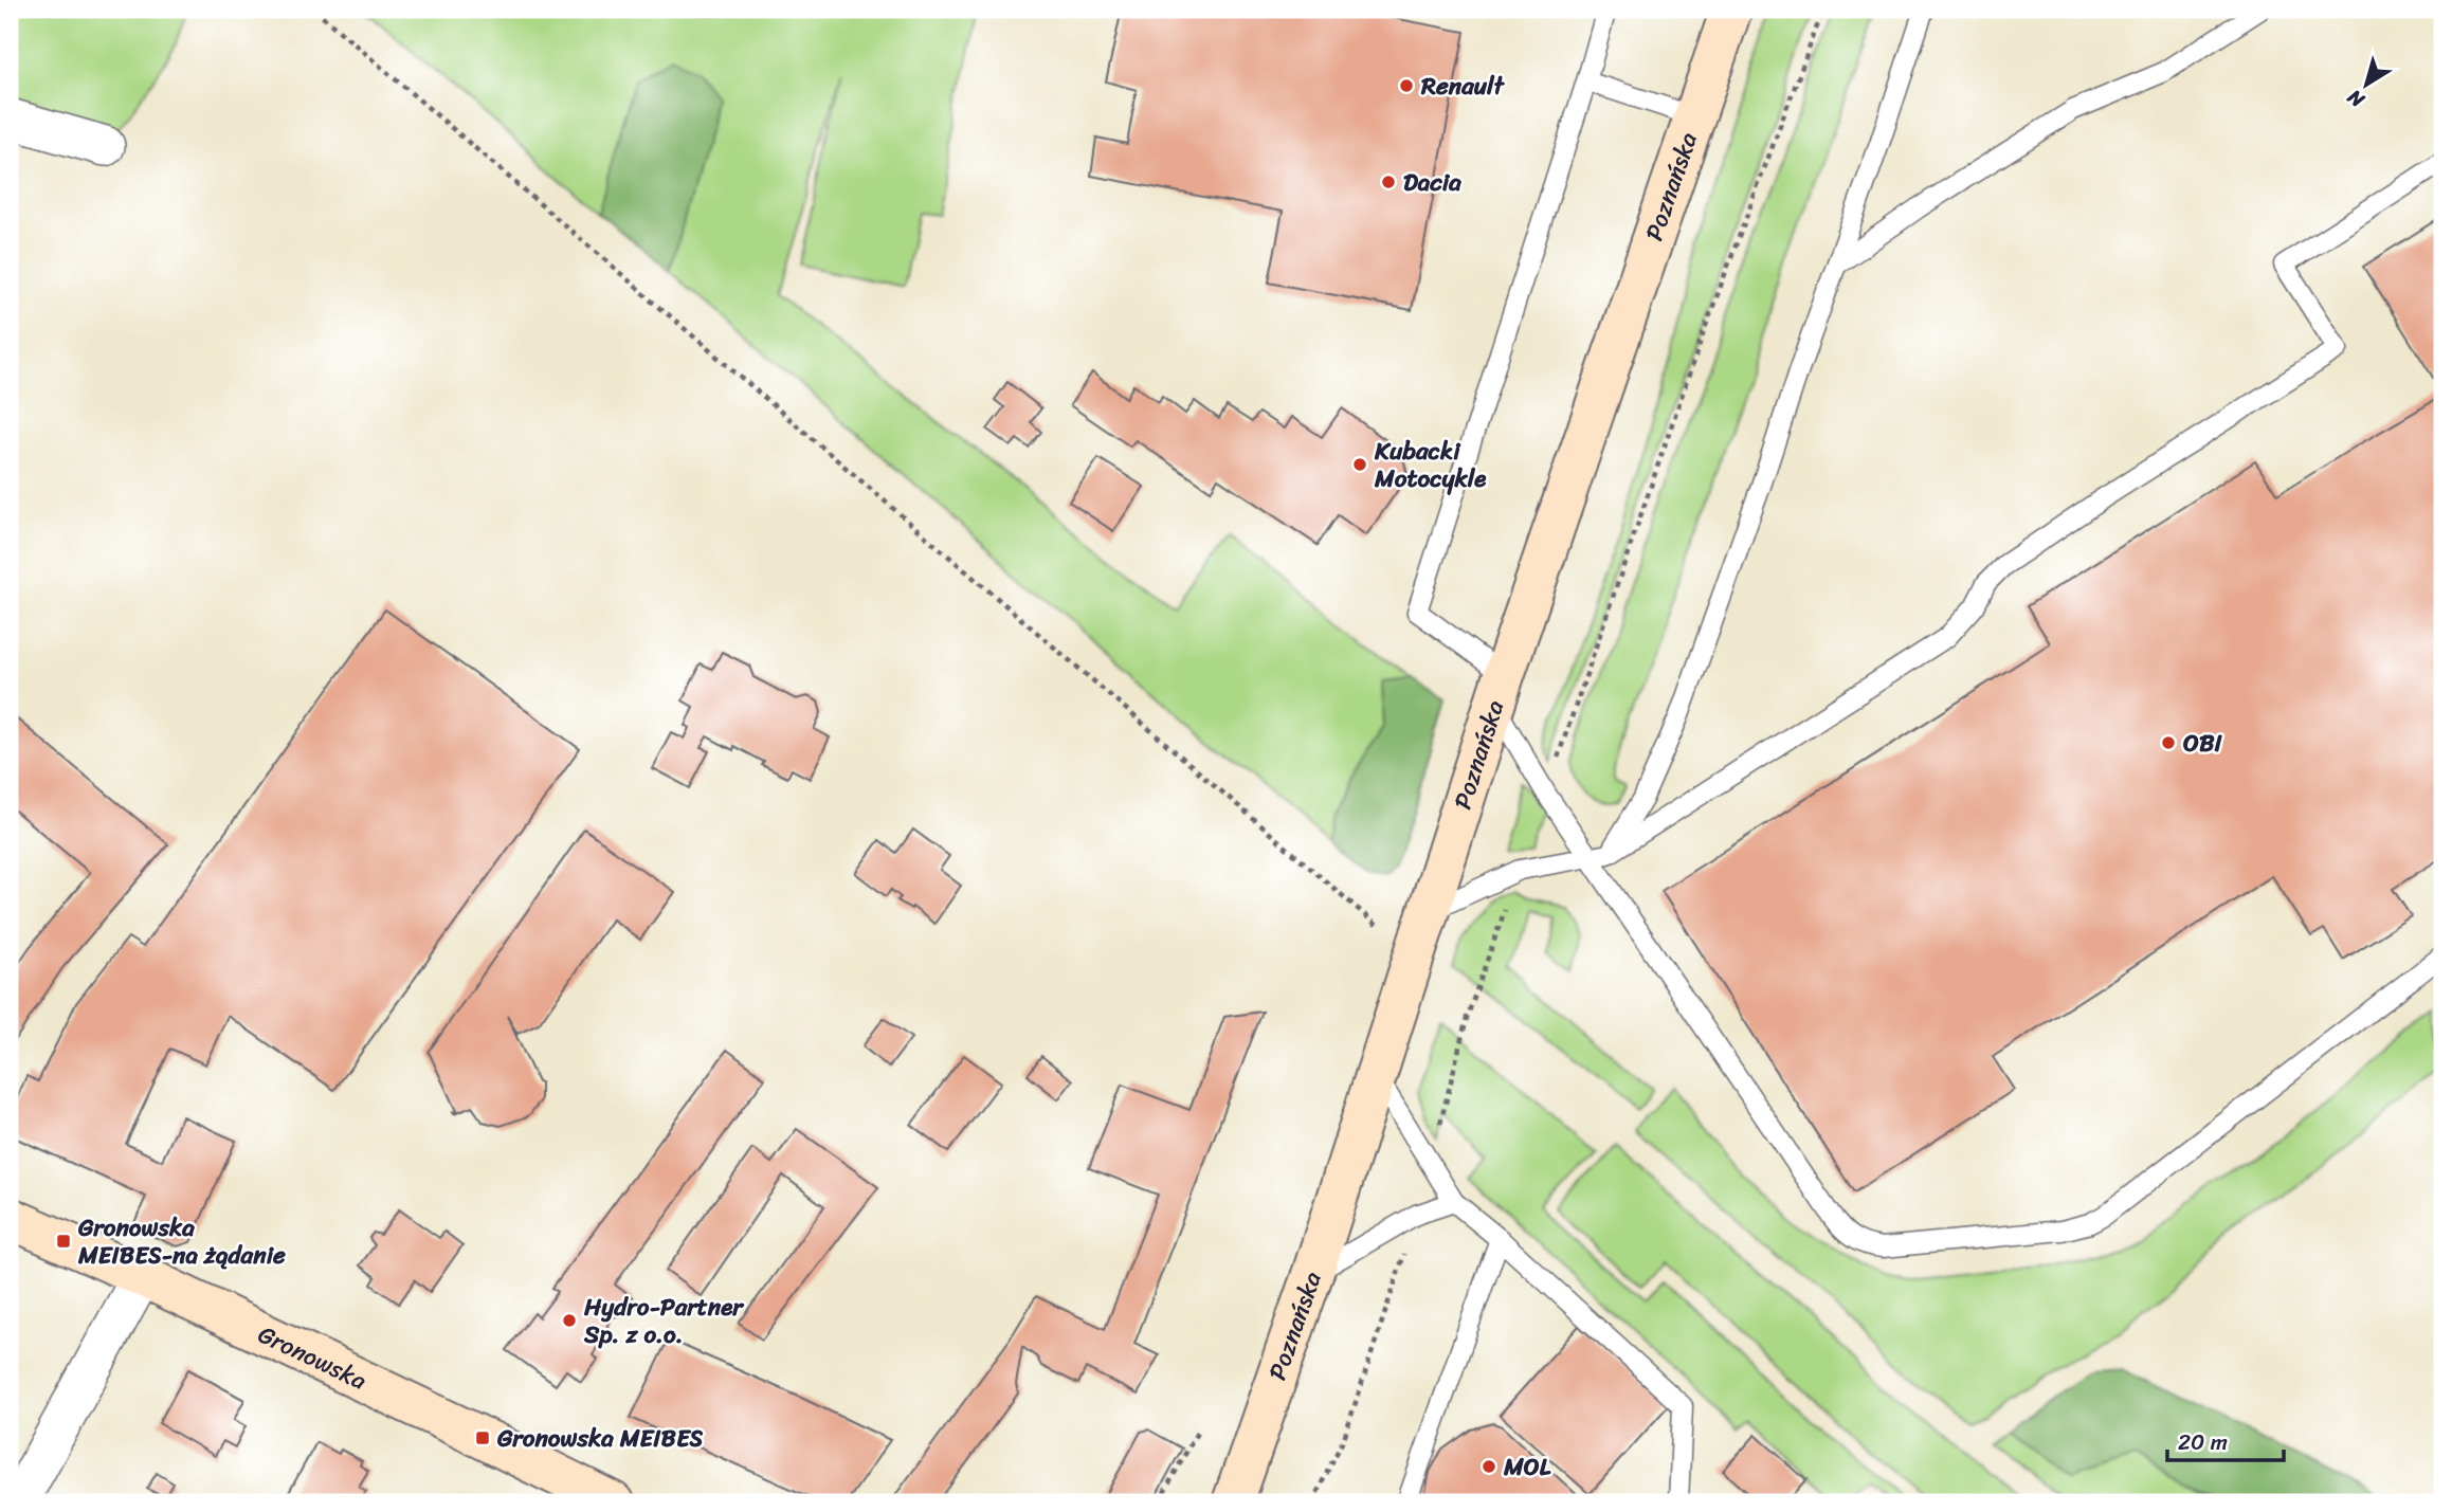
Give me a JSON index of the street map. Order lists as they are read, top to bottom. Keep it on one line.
{"streets":{"main road":["Poznańska","Gronowska"]},"places":{"other":["Renault","Dacia","Kubacki Motocykle","OBI","Hydro-Partner Sp. z o.o.","MOL"],"transit":["Gronowska MEIBES-na żądanie","Gronowska MEIBES"]},"scale_bar":"20 m","north":"bottom left"}
